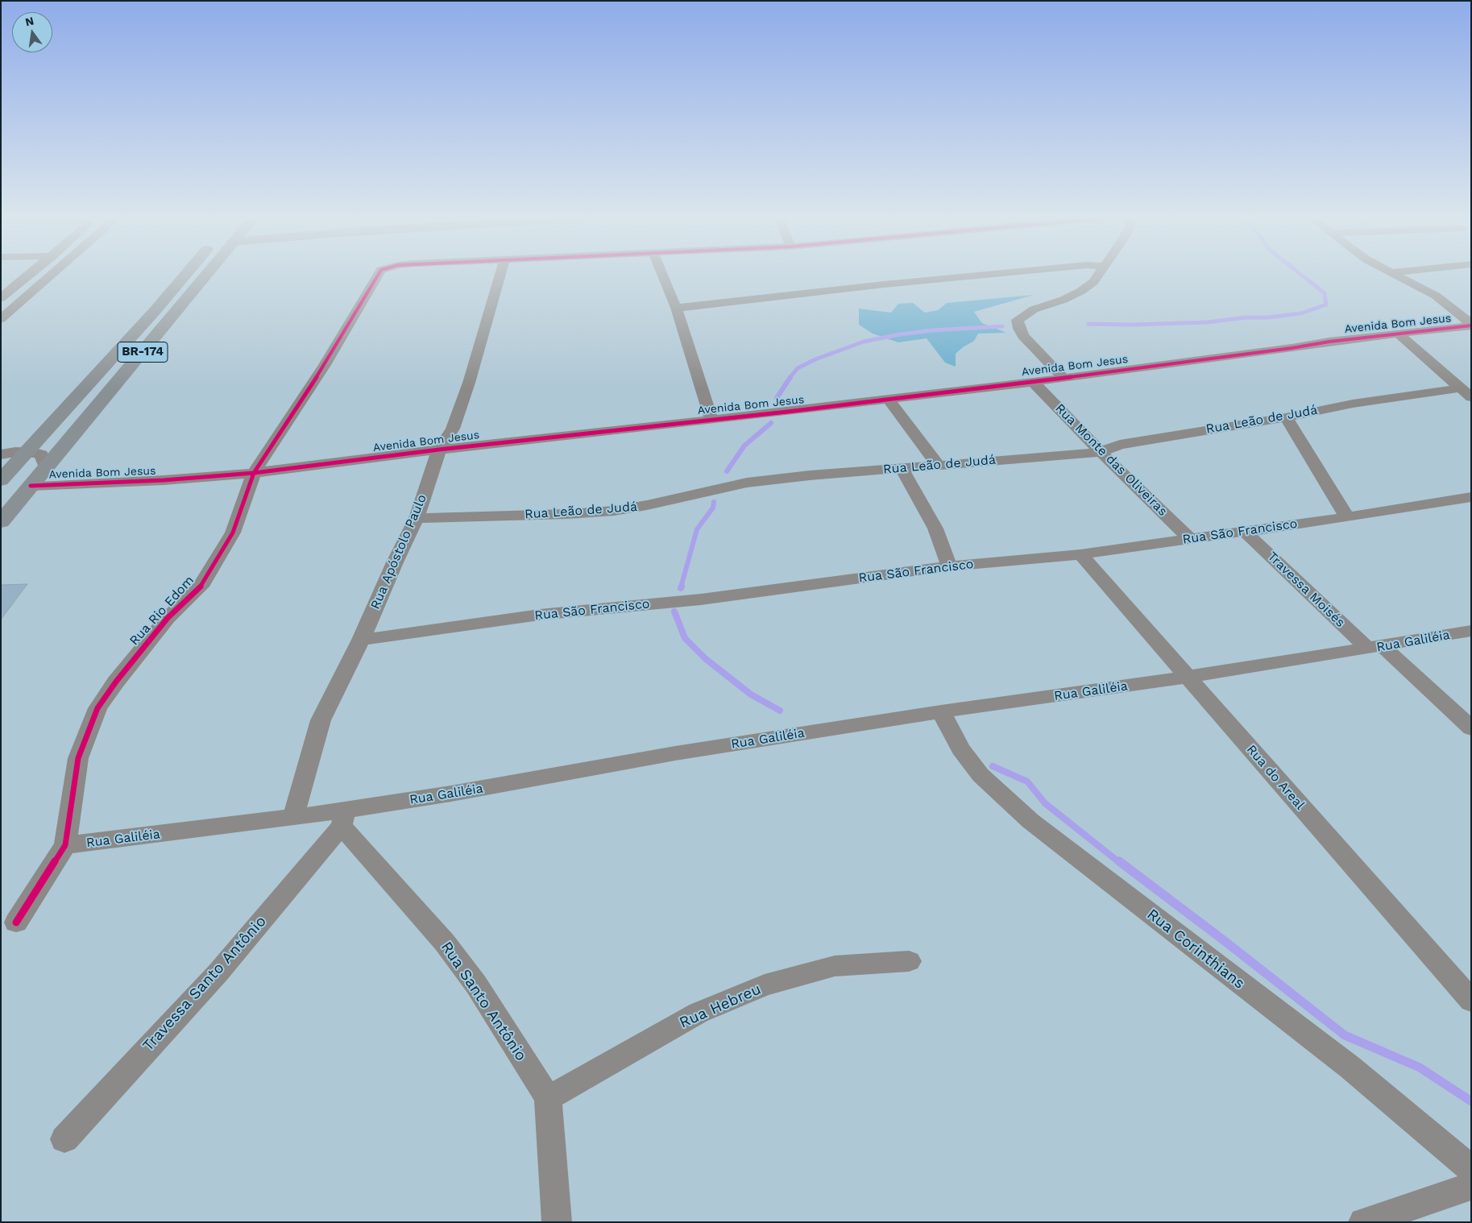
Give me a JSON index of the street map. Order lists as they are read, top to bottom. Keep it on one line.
{"streets":{"highway":["BR-174"],"street":["Avenida Bom Jesus","Rua Leão de Judá","Rua Monte das Oliveiras","Rua São Francisco","Rua Apóstolo Paulo","Travessa Moisés","Rua Rio Edom","Rua Galiléia","Rua do Areal","Rua Corinthians","Travessa Santo Antônio","Rua Santo Antônio","Rua Hebreu"]},"crossings":[["Avenida Bom Jesus","BR-174"],["Avenida Bom Jesus","Rua Monte das Oliveiras"],["Avenida Bom Jesus","Rua Apóstolo Paulo"],["Avenida Bom Jesus","Rua Rio Edom"],["Rua Leão de Judá","Rua Monte das Oliveiras"],["Rua Leão de Judá","Rua Apóstolo Paulo"],["Rua Monte das Oliveiras","Rua São Francisco"],["Rua São Francisco","Rua Apóstolo Paulo"],["Rua São Francisco","Travessa Moisés"],["Rua São Francisco","Rua do Areal"],["Rua Apóstolo Paulo","Rua Galiléia"],["Travessa Moisés","Rua Galiléia"],["Rua Rio Edom","Rua Galiléia"],["Rua Galiléia","Rua do Areal"],["Rua Galiléia","Rua Corinthians"],["Rua Galiléia","Travessa Santo Antônio"],["Rua Galiléia","Rua Santo Antônio"],["Travessa Santo Antônio","Rua Santo Antônio"],["Rua Santo Antônio","Rua Hebreu"]],"north":"top"}
